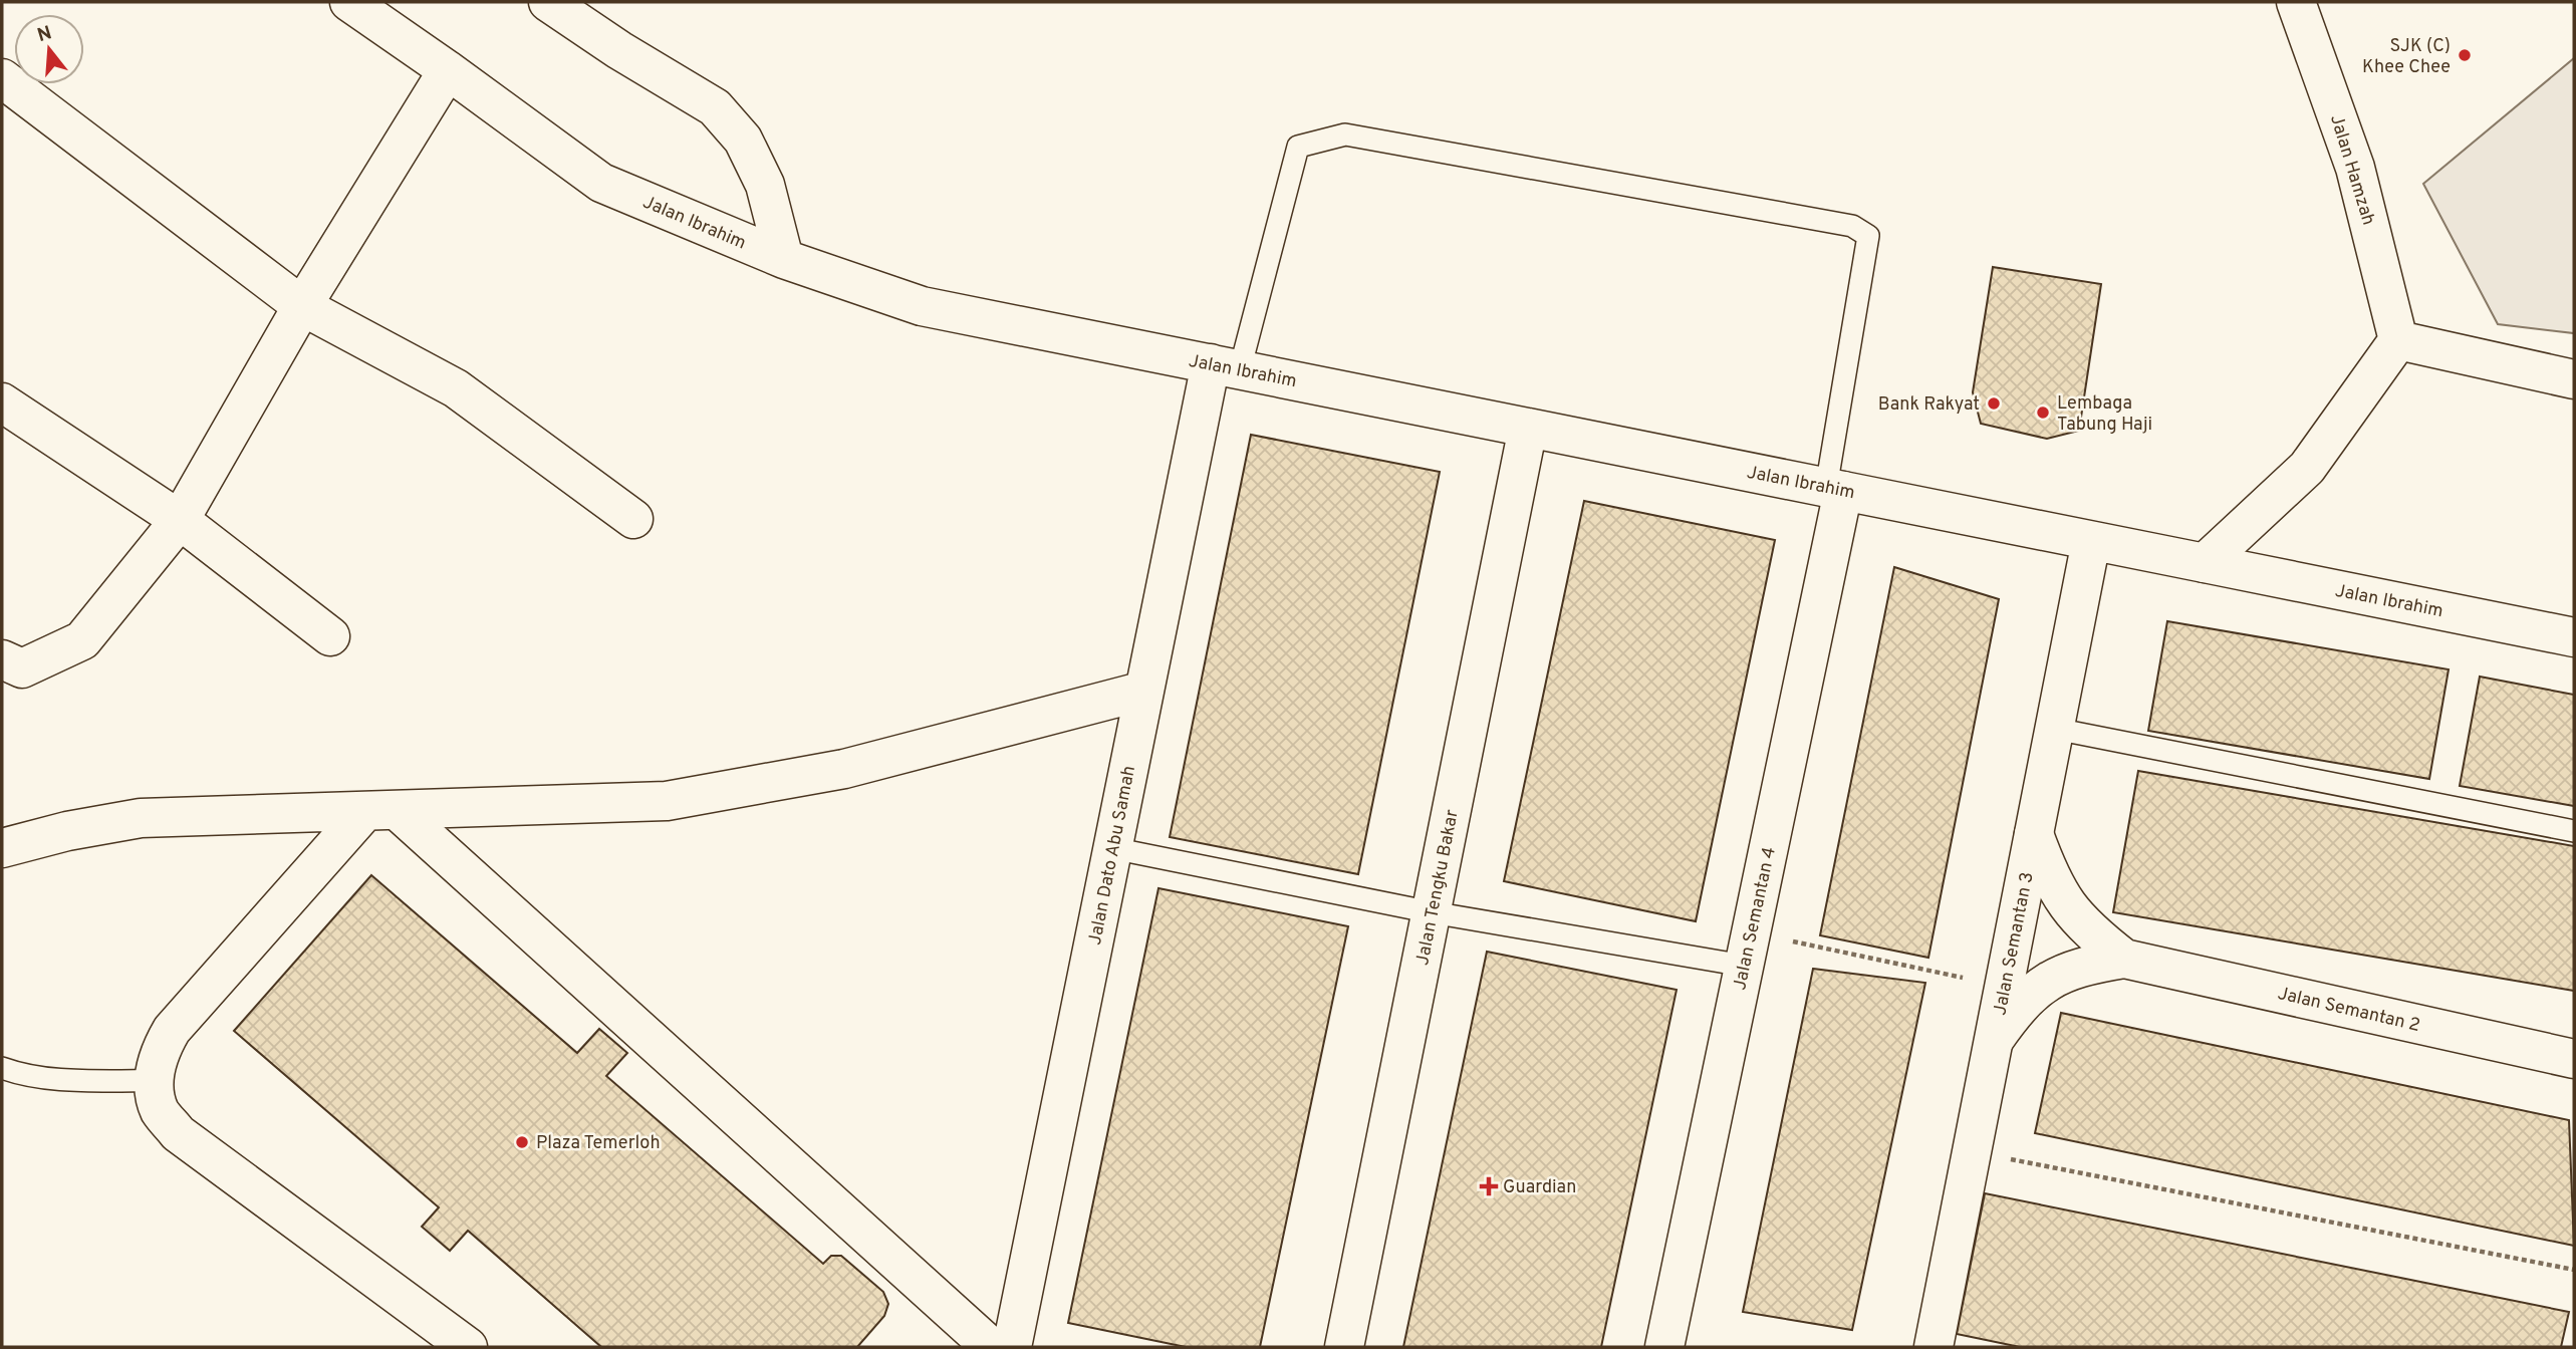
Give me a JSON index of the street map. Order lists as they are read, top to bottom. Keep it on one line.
{"streets":{"street":["Jalan Hamzah","Jalan Ibrahim","Jalan Dato Abu Samah","Jalan Tengku Bakar","Jalan Semantan 4","Jalan Semantan 3","Jalan Semantan 2"]},"crossings":[["Jalan Ibrahim","Jalan Dato Abu Samah"],["Jalan Ibrahim","Jalan Tengku Bakar"],["Jalan Ibrahim","Jalan Semantan 4"],["Jalan Ibrahim","Jalan Semantan 3"],["Jalan Semantan 3","Jalan Semantan 2"]],"places":{"other":["SJK (C) Khee Chee","Bank Rakyat","Lembaga Tabung Haji","Plaza Temerloh"],"health":["Guardian"]},"north":"top"}
